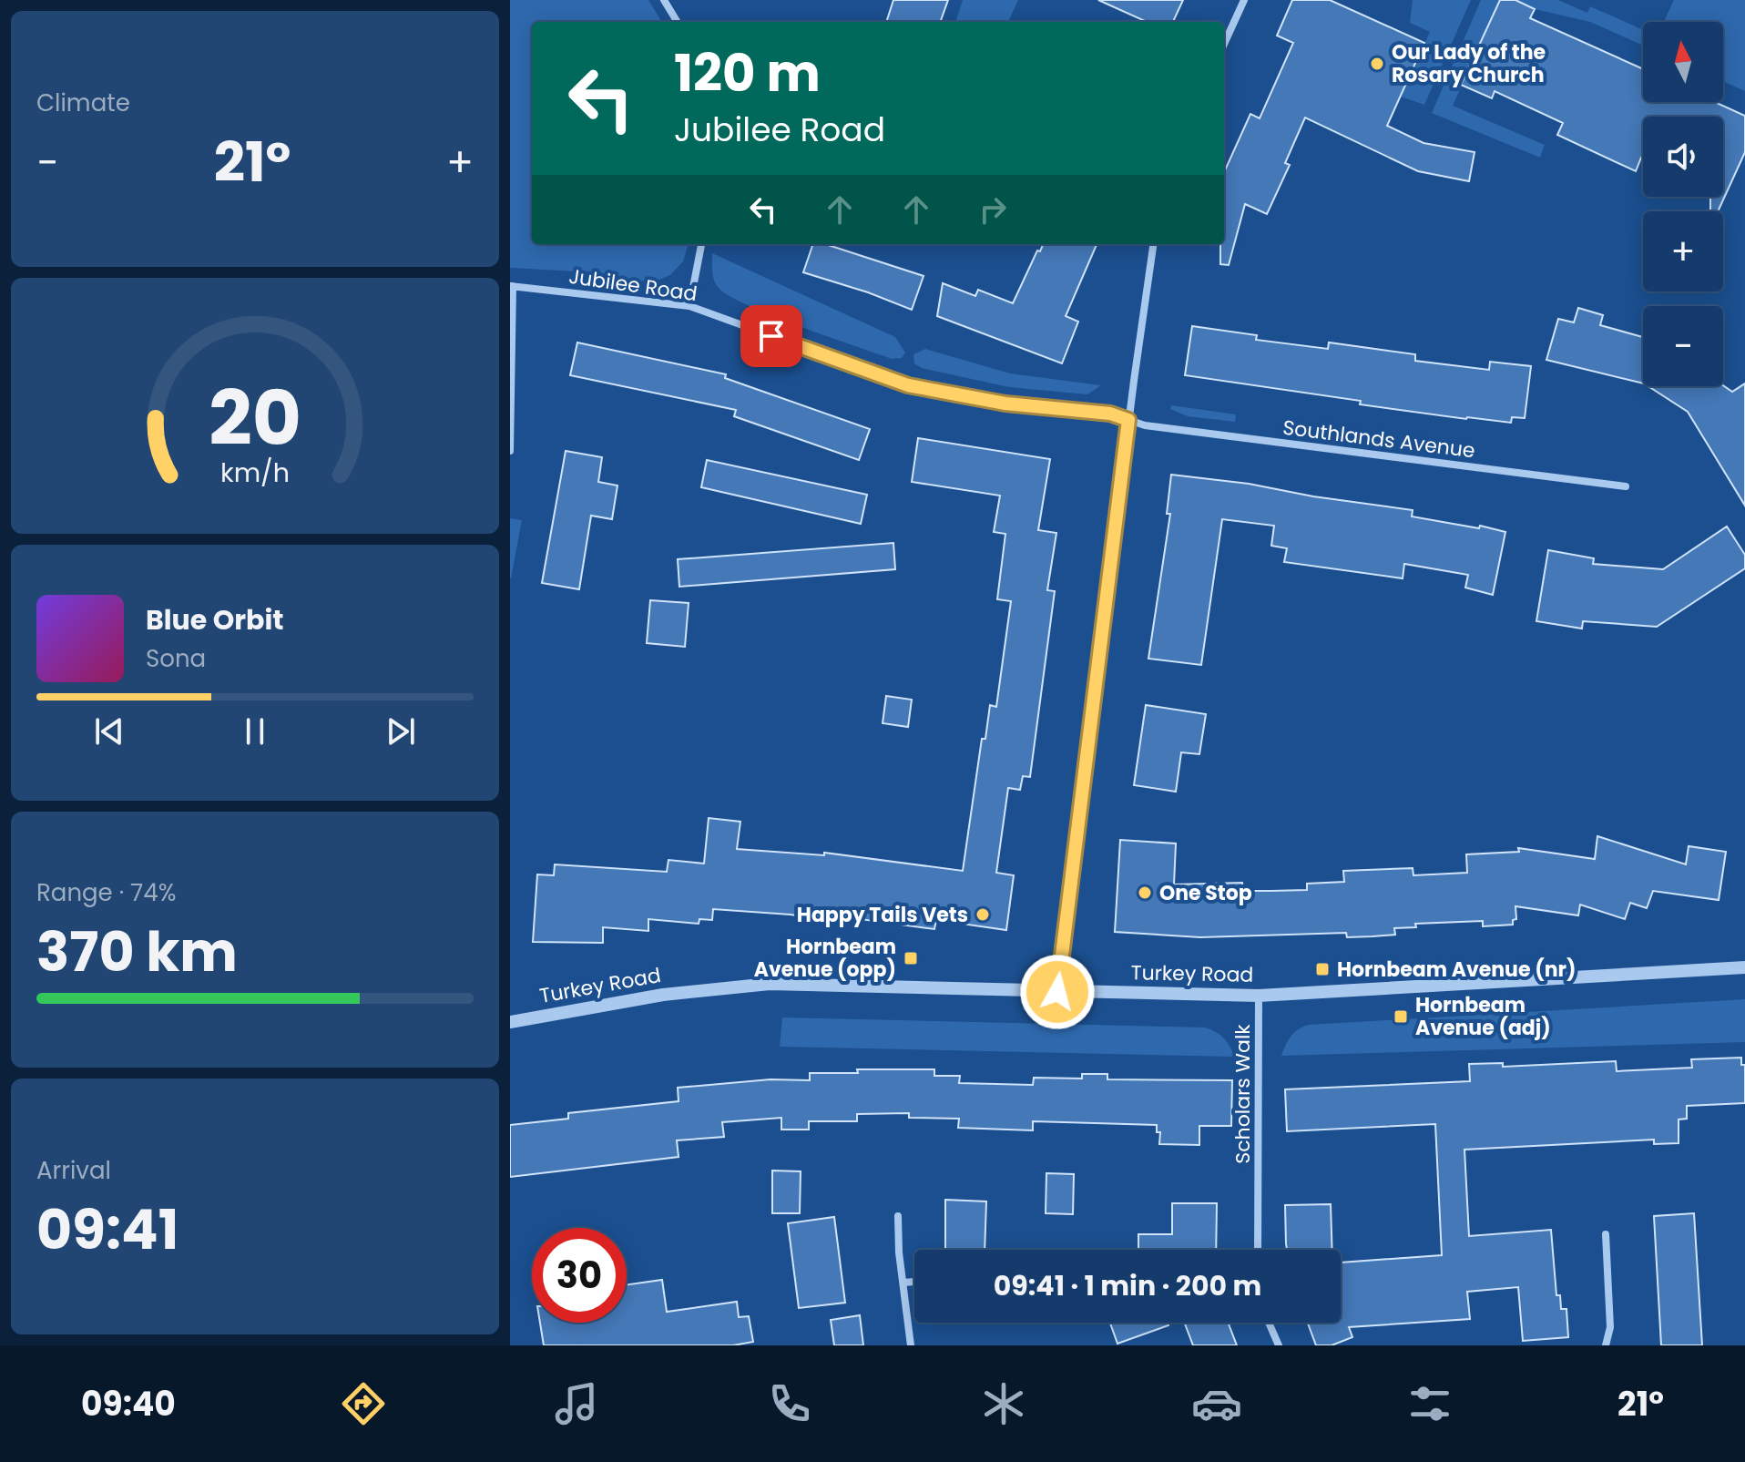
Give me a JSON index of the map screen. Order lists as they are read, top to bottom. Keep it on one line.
{"streets":{"street":["Jubilee Road","Southlands Avenue","Turkey Road","Scholars Walk"]},"crossings":[["Jubilee Road","Southlands Avenue"],["Turkey Road","Scholars Walk"]],"places":{"other":["Our Lady of the Rosary Church","One Stop","Happy Tails Vets"],"transit":["Hornbeam Avenue (opp)","Hornbeam Avenue (nr)","Hornbeam Avenue (adj)"]},"north":"top","page":{"tile":["Climate",["Range · 74%","370 km"],["Arrival","09:41"]],"map_buttons":["+","−"],"turn":["120 m","Jubilee Road"],"heat":["−","21°","+"],"song":["Blue Orbit","Sona"],"limit":"30","trip":"09:41 · 1 min · 200 m","tabs":["09:40","21°"],"gauge":["20","km/h"]}}
